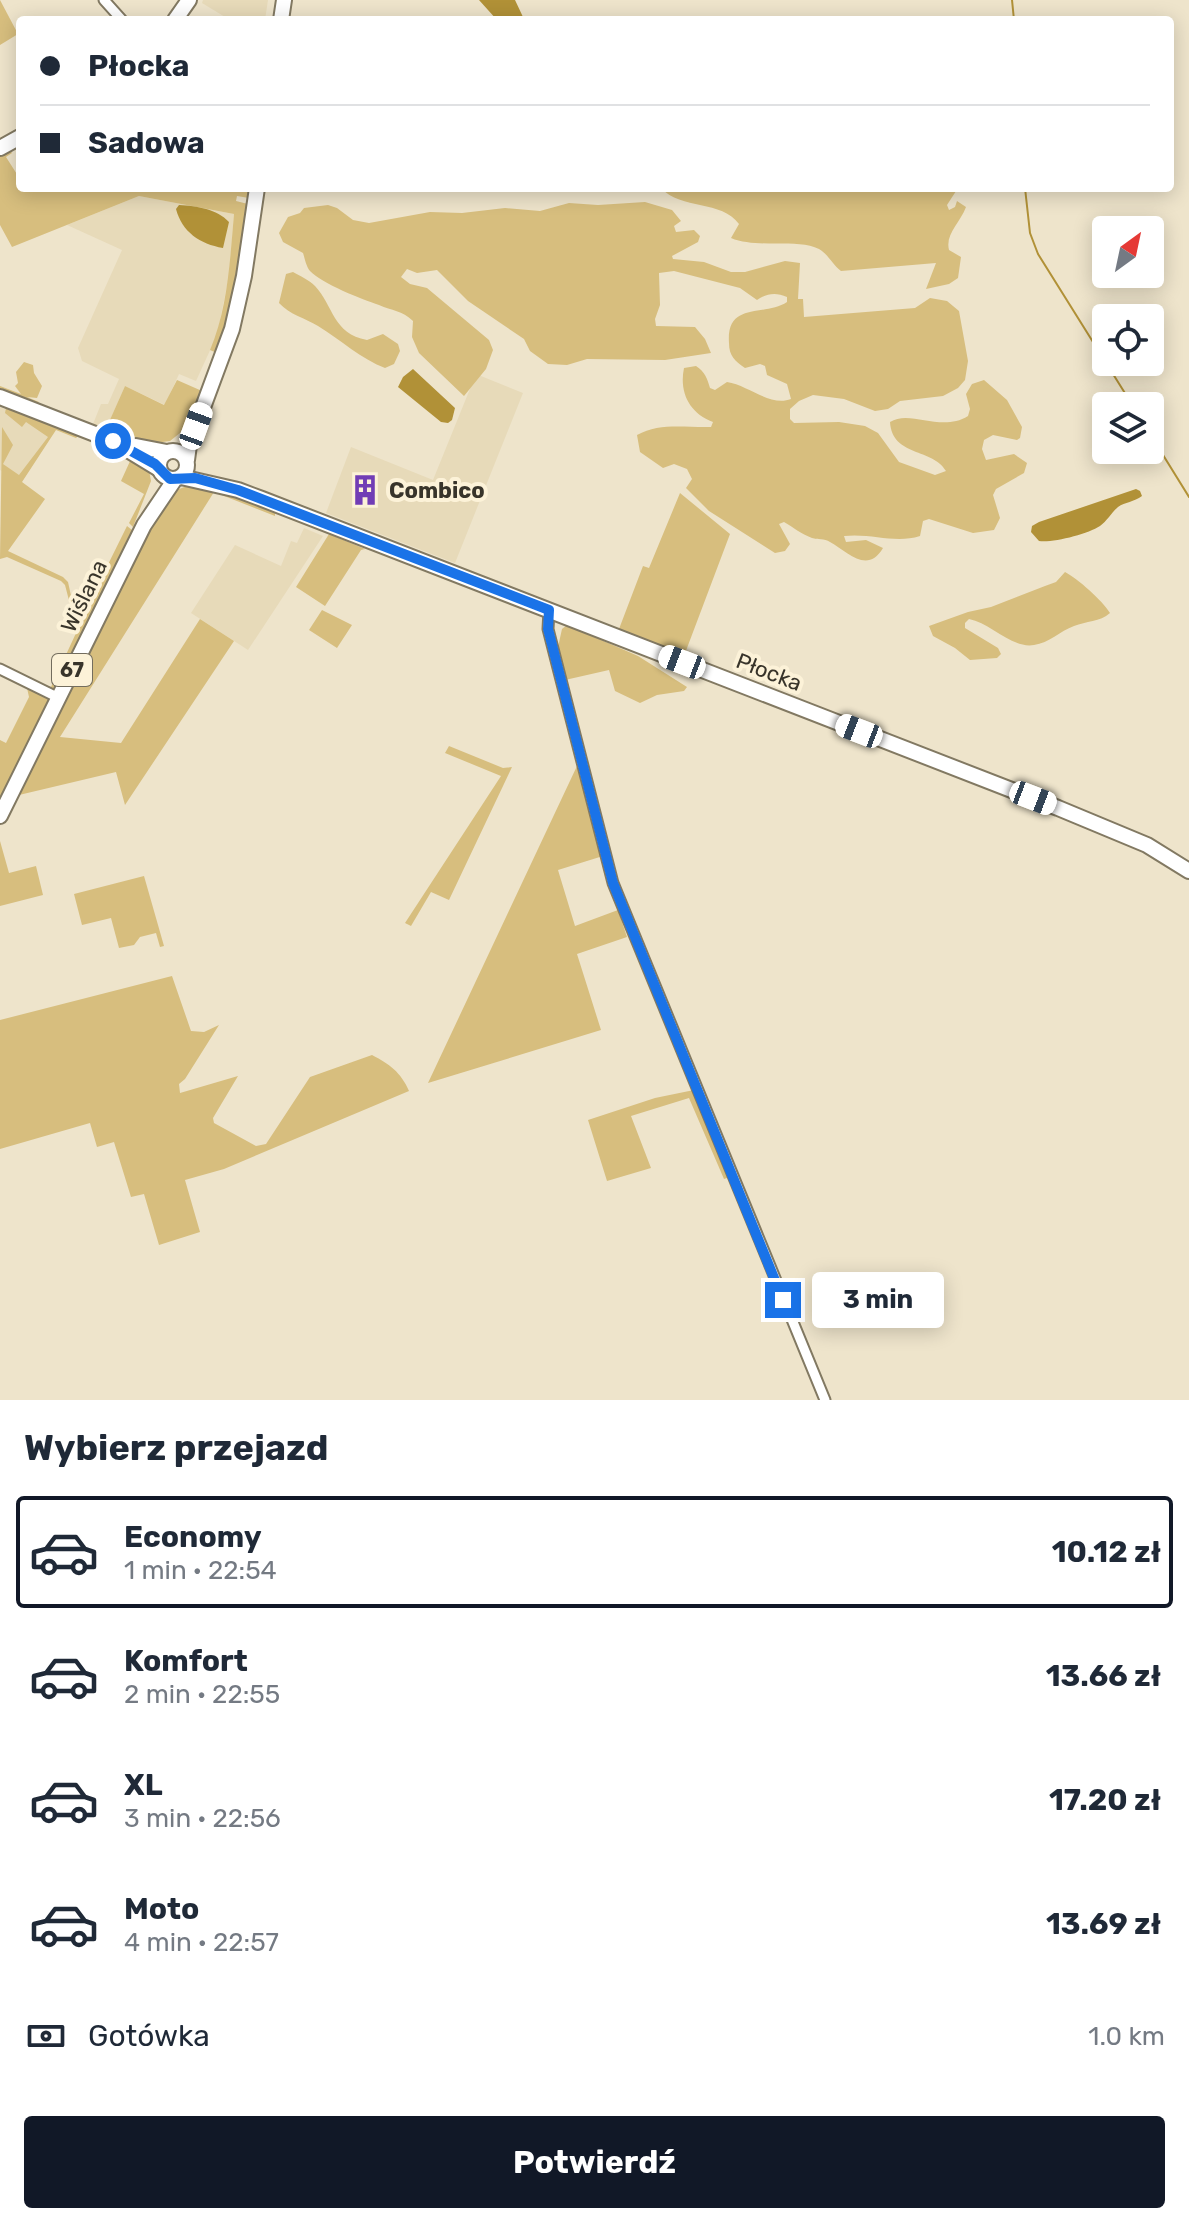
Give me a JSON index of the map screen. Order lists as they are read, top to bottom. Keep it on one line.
{"streets":{"main road":["Wiślana","67","Płocka"]},"crossings":[["Wiślana","67"],["Wiślana","Płocka"],["67","Płocka"]],"places":{"building":["Combico"]},"north":"top right","page":{"banner":["Płocka","Sadowa"],"bubble":"3 min","heading":"Wybierz przejazd","list":[{"name":"Economy","note":"1 min · 22:54","value":"10.12 zł"},{"name":"Komfort","note":"2 min · 22:55","value":"13.66 zł"},{"name":"XL","note":"3 min · 22:56","value":"17.20 zł"},{"name":"Moto","note":"4 min · 22:57","value":"13.69 zł"}],"pay":["Gotówka","1.0 km"],"buttons":"Potwierdź"}}
